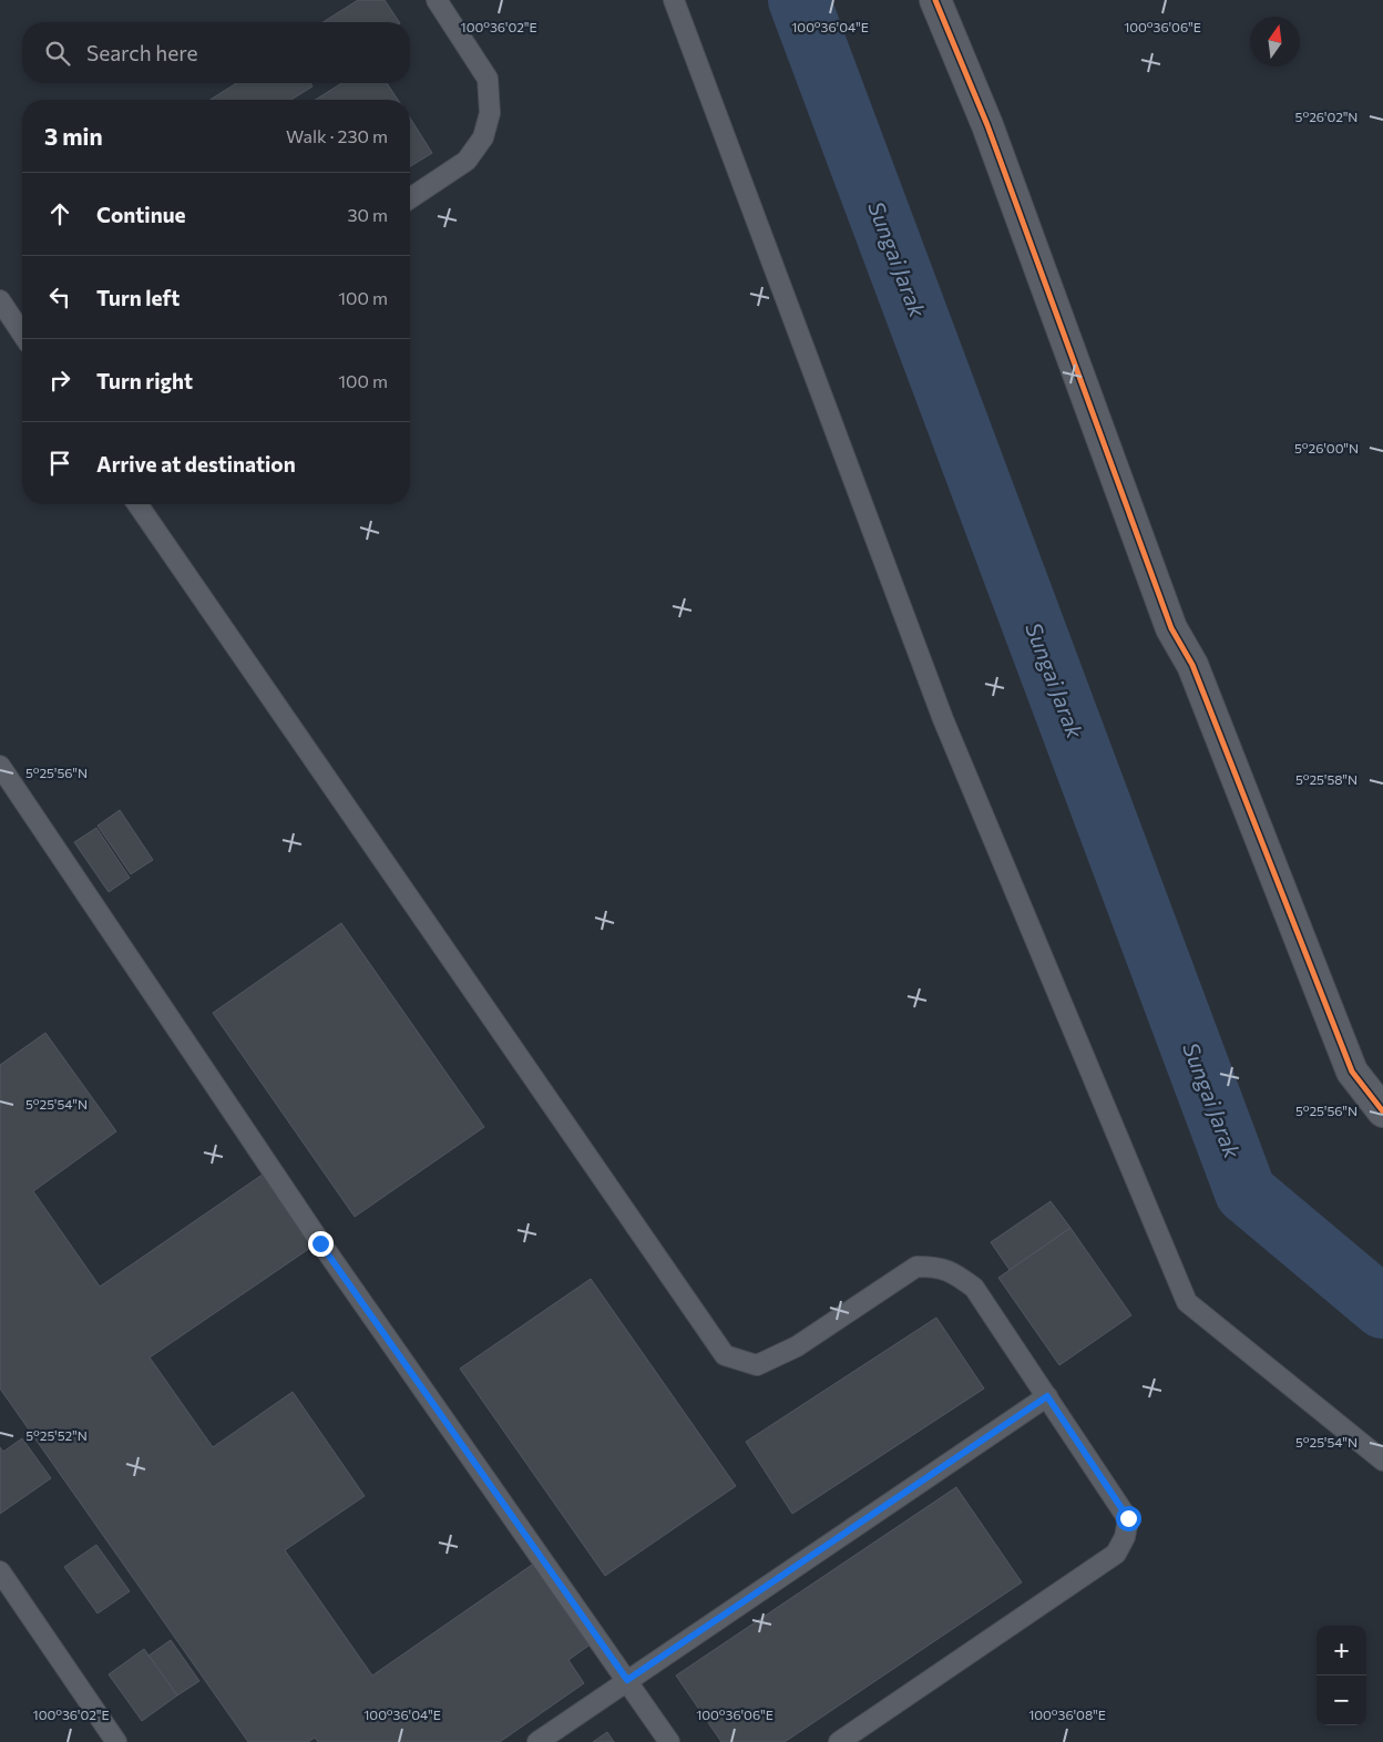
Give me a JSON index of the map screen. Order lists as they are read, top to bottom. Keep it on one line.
{"water":["Sungai Jarak"],"north":"top","page":{"search":"Search here","heading":["3 min","Walk · 230 m"],"list":[["Continue","30 m"],["Turn left","100 m"],["Turn right","100 m"],"Arrive at destination"],"map_buttons":["+","−"]},"coordinates":["100°36'02\"E","100°36'04\"E","100°36'06\"E","5°26'02\"N","5°26'00\"N","5°25'56\"N","5°25'58\"N","5°25'54\"N","5°25'52\"N","100°36'08\"E"]}
